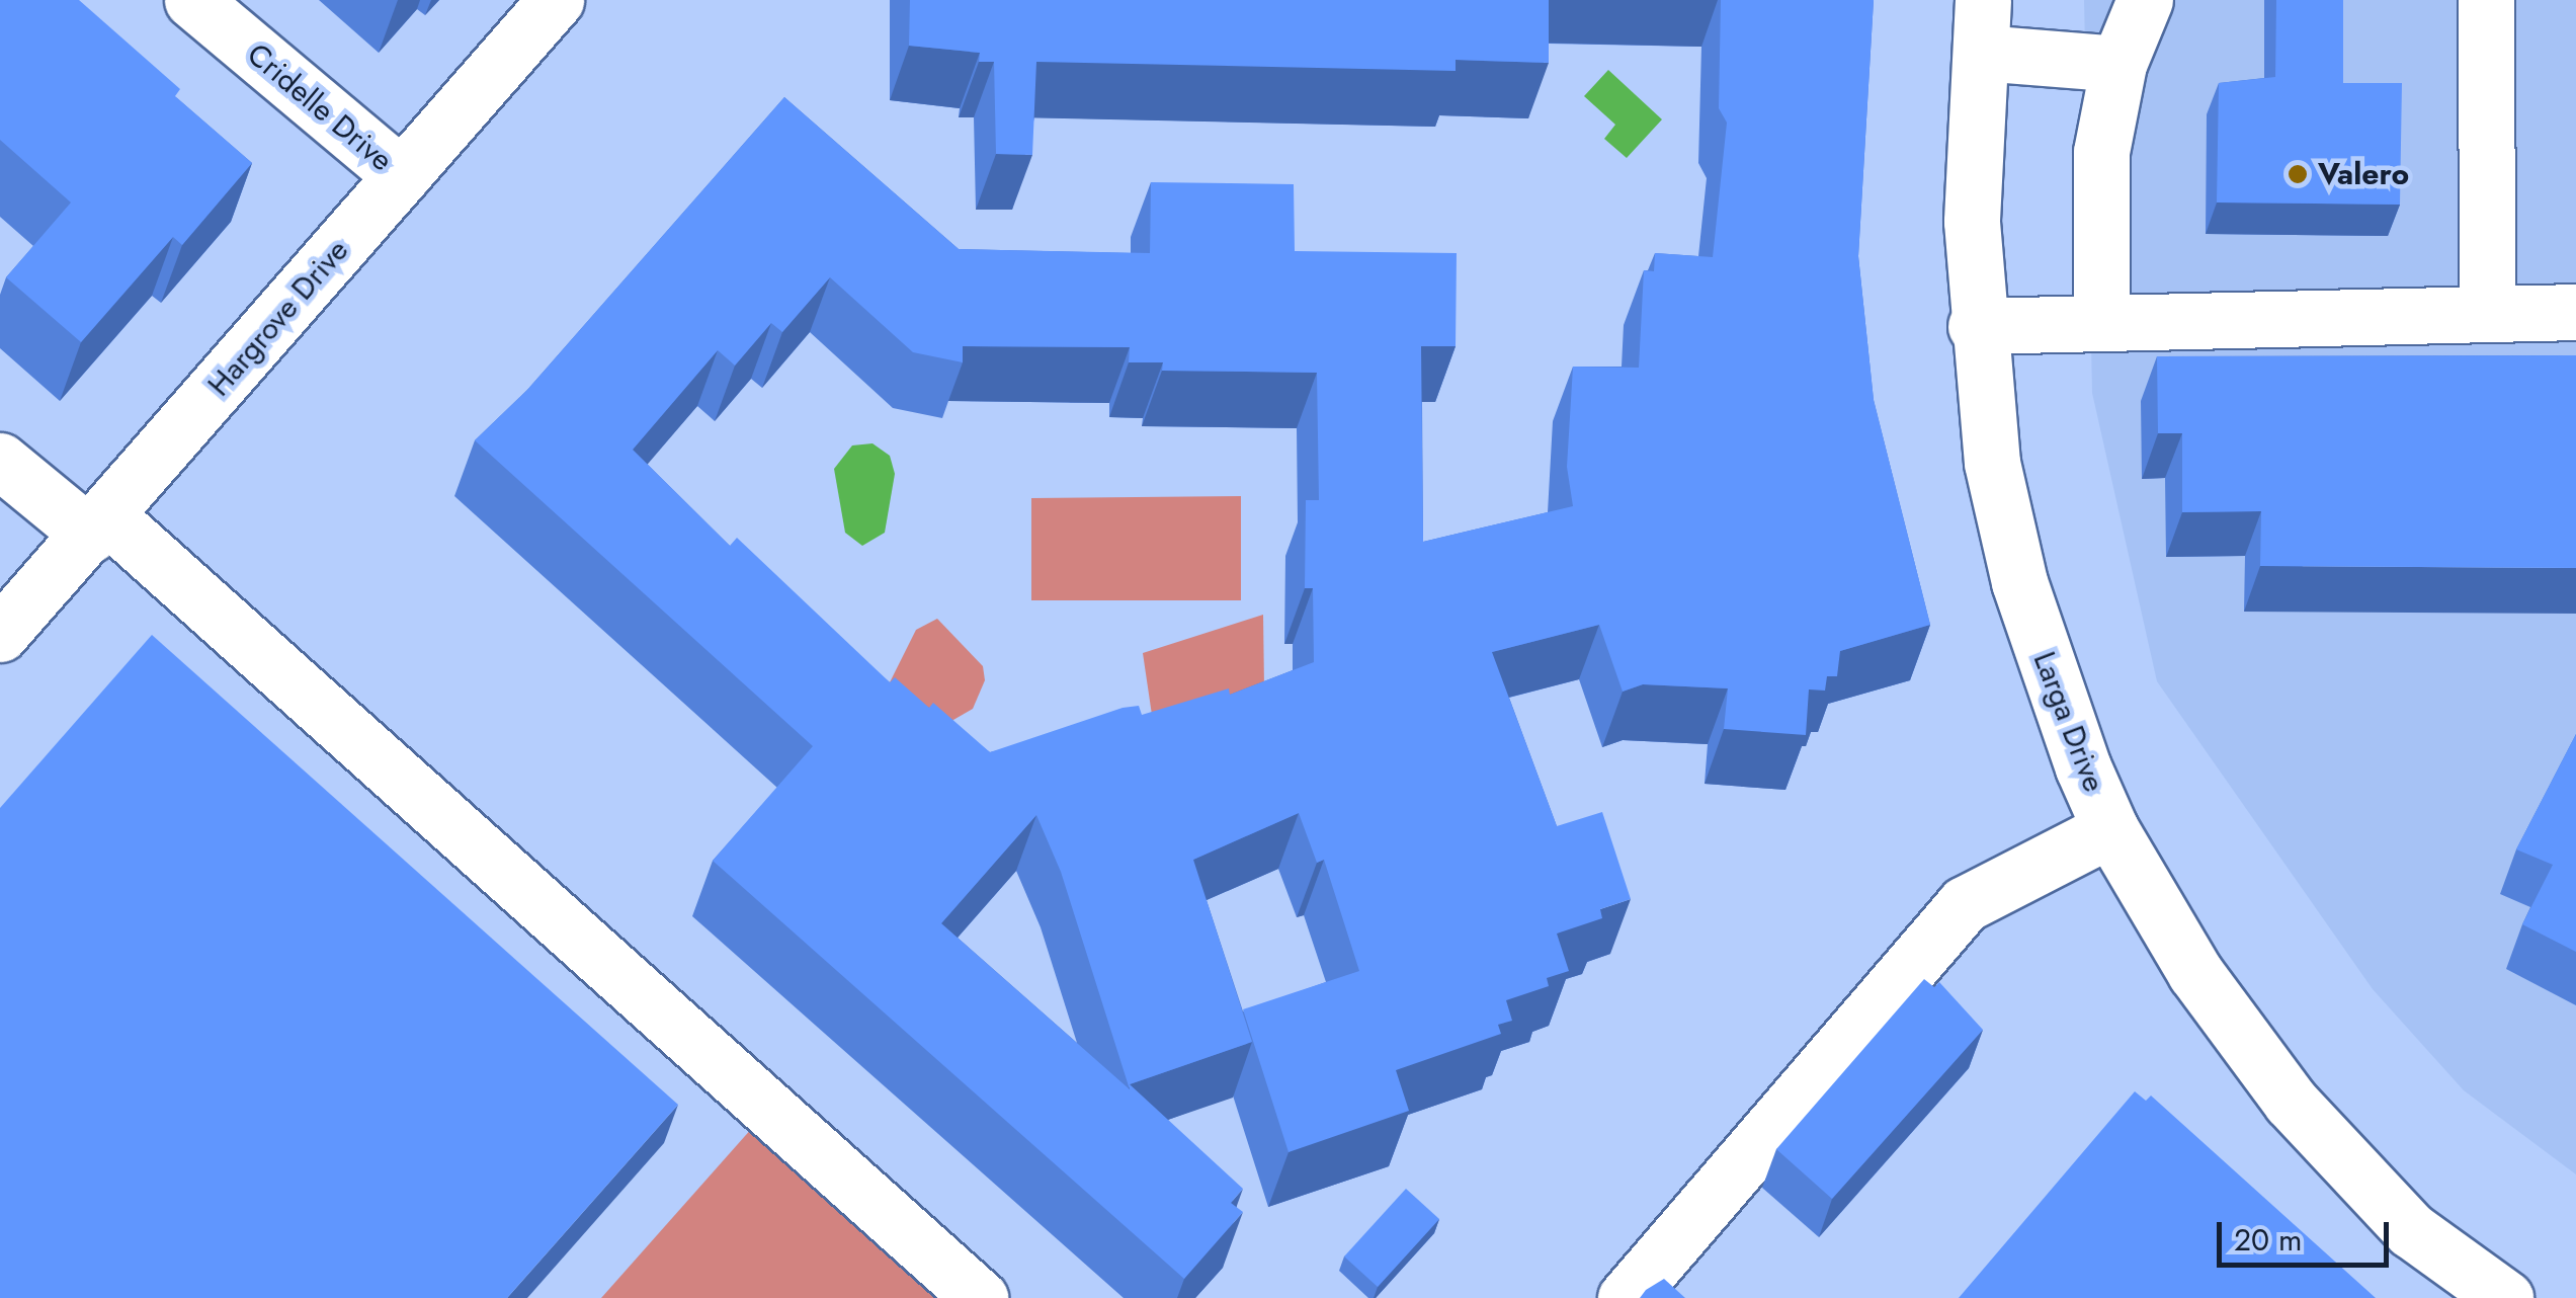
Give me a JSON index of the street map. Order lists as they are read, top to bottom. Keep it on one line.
{"streets":{"street":["Cridelle Drive","Hargrove Drive","Larga Drive"]},"crossings":[["Cridelle Drive","Hargrove Drive"]],"places":["Valero"],"scale_bar":"20 m"}
